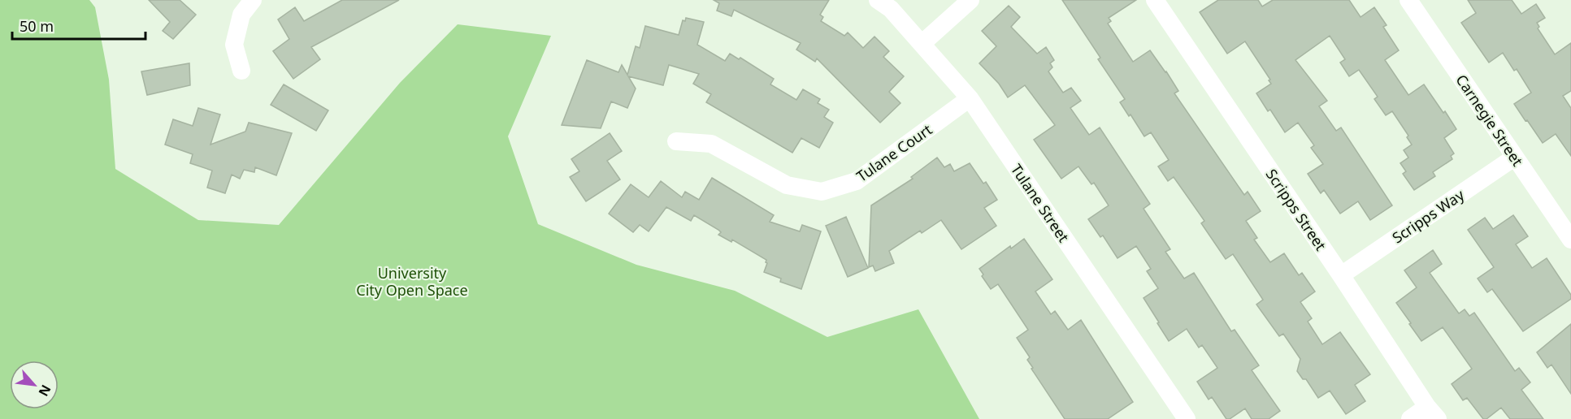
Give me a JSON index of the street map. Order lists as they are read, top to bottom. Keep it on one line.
{"streets":{"street":["Carnegie Street","Tulane Court","Tulane Street","Scripps Street","Scripps Way"]},"crossings":[["Carnegie Street","Scripps Way"],["Tulane Court","Tulane Street"],["Scripps Street","Scripps Way"]],"parks":["University City Open Space"],"scale_bar":"50 m","north":"bottom right"}
